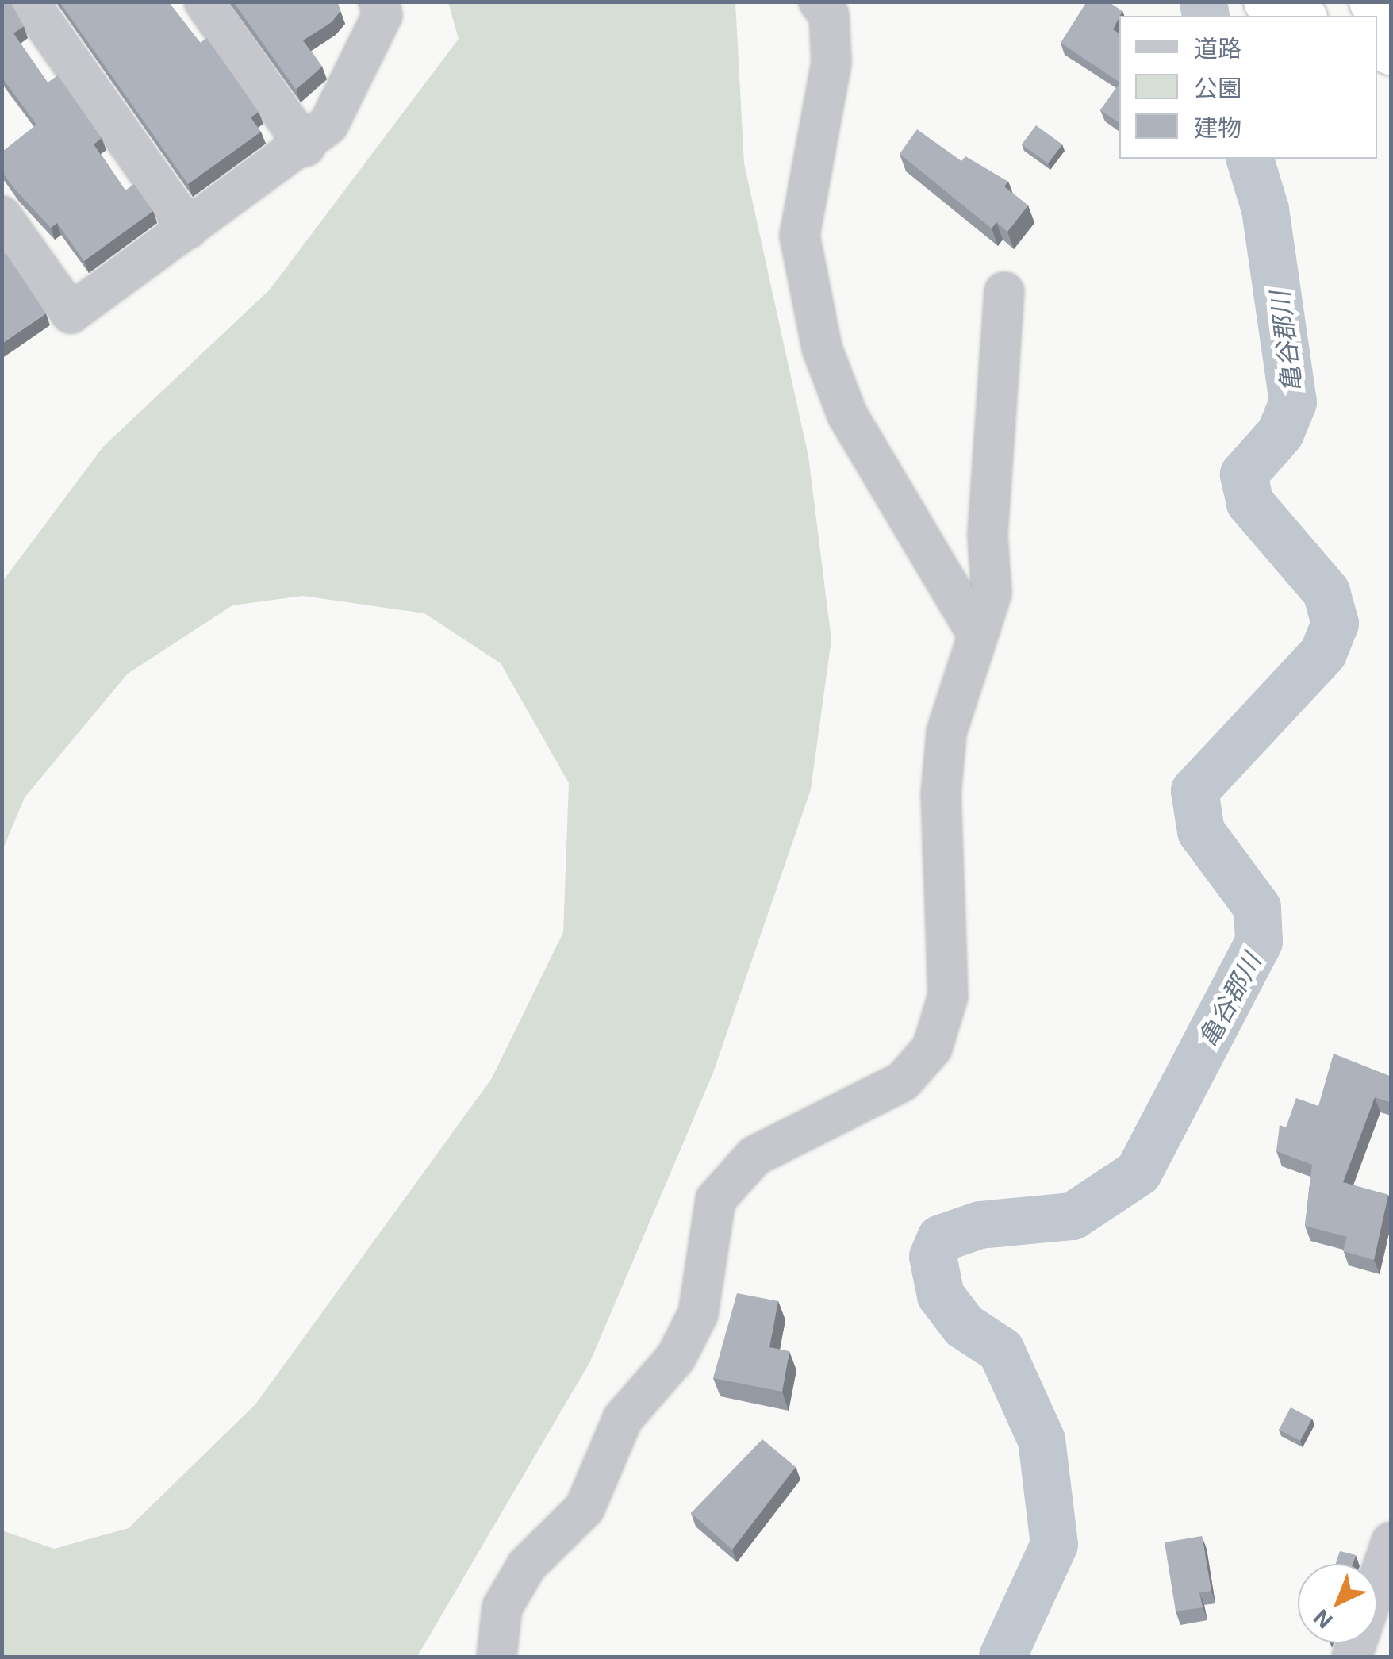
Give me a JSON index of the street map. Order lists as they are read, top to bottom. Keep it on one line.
{"water":["亀谷郡川"],"legend":["道路","公園","建物"],"north":"bottom left"}
